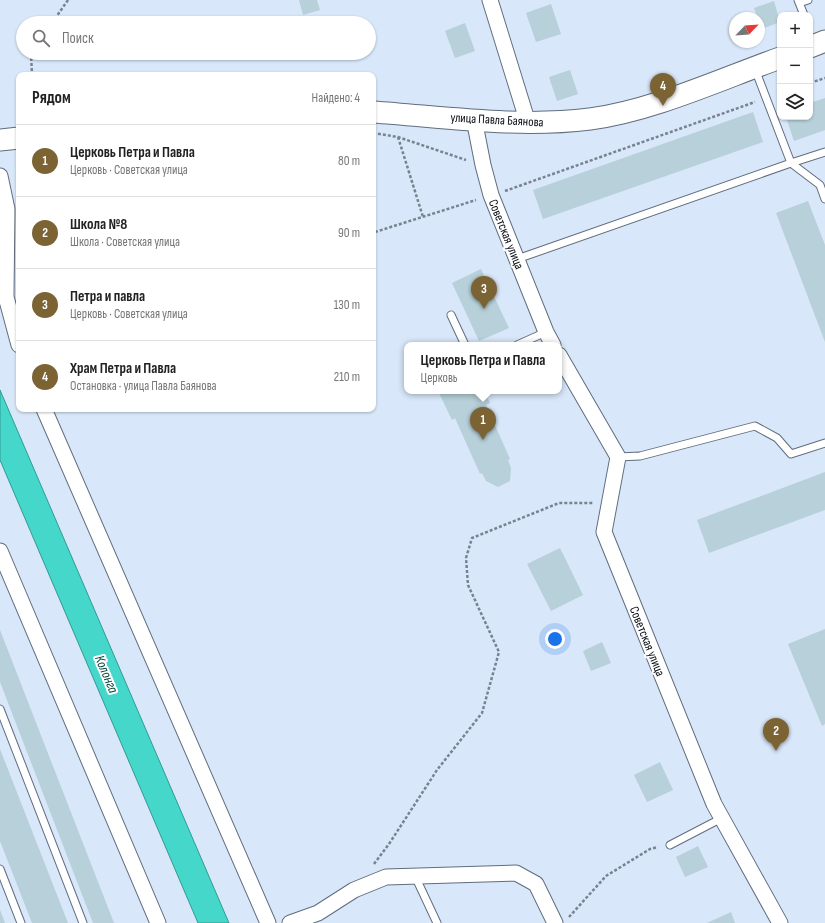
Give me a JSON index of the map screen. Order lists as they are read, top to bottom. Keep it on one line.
{"streets":{"main road":["улица Павла Баянова"],"street":["Советская улица"]},"crossings":[["улица Павла Баянова","Советская улица"]],"water":["Колонга"],"north":"top right","page":{"map_buttons":["+","−"],"search":"Поиск","heading":["Рядом","Найдено: 4"],"pins":["4","3","1","2"],"list":[{"mark":"1","name":"Церковь Петра и Павла","note":"Церковь · Советская улица","value":"80 m"},{"mark":"2","name":"Школа №8","note":"Школа · Советская улица","value":"90 m"},{"mark":"3","name":"Петра и павла","note":"Церковь · Советская улица","value":"130 m"},{"mark":"4","name":"Храм Петра и Павла","note":"Остановка · улица Павла Баянова","value":"210 m"}],"popup":["Церковь Петра и Павла","Церковь"]}}
